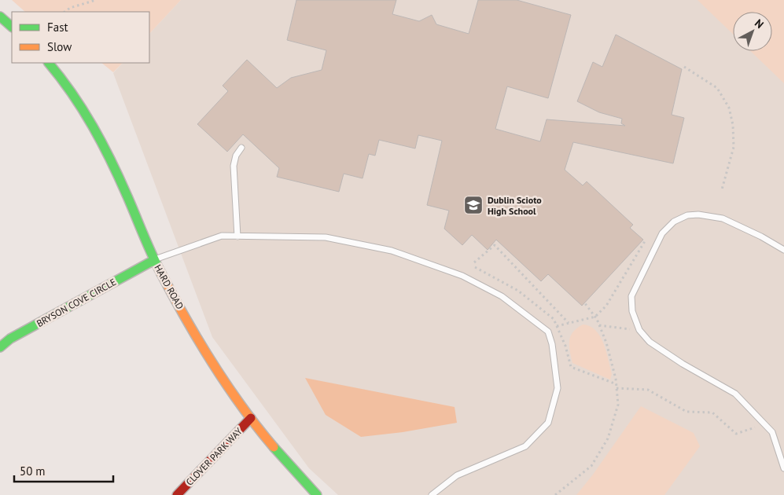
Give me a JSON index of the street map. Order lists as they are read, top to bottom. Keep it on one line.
{"streets":{"main road":["HARD ROAD","BRYSON COVE CIRCLE","CLOVER PARK WAY"]},"crossings":[["HARD ROAD","BRYSON COVE CIRCLE"],["HARD ROAD","CLOVER PARK WAY"]],"places":{"school or university":["Dublin Scioto High School"]},"legend":["Fast","Slow"],"scale_bar":"50 m","north":"top right"}
